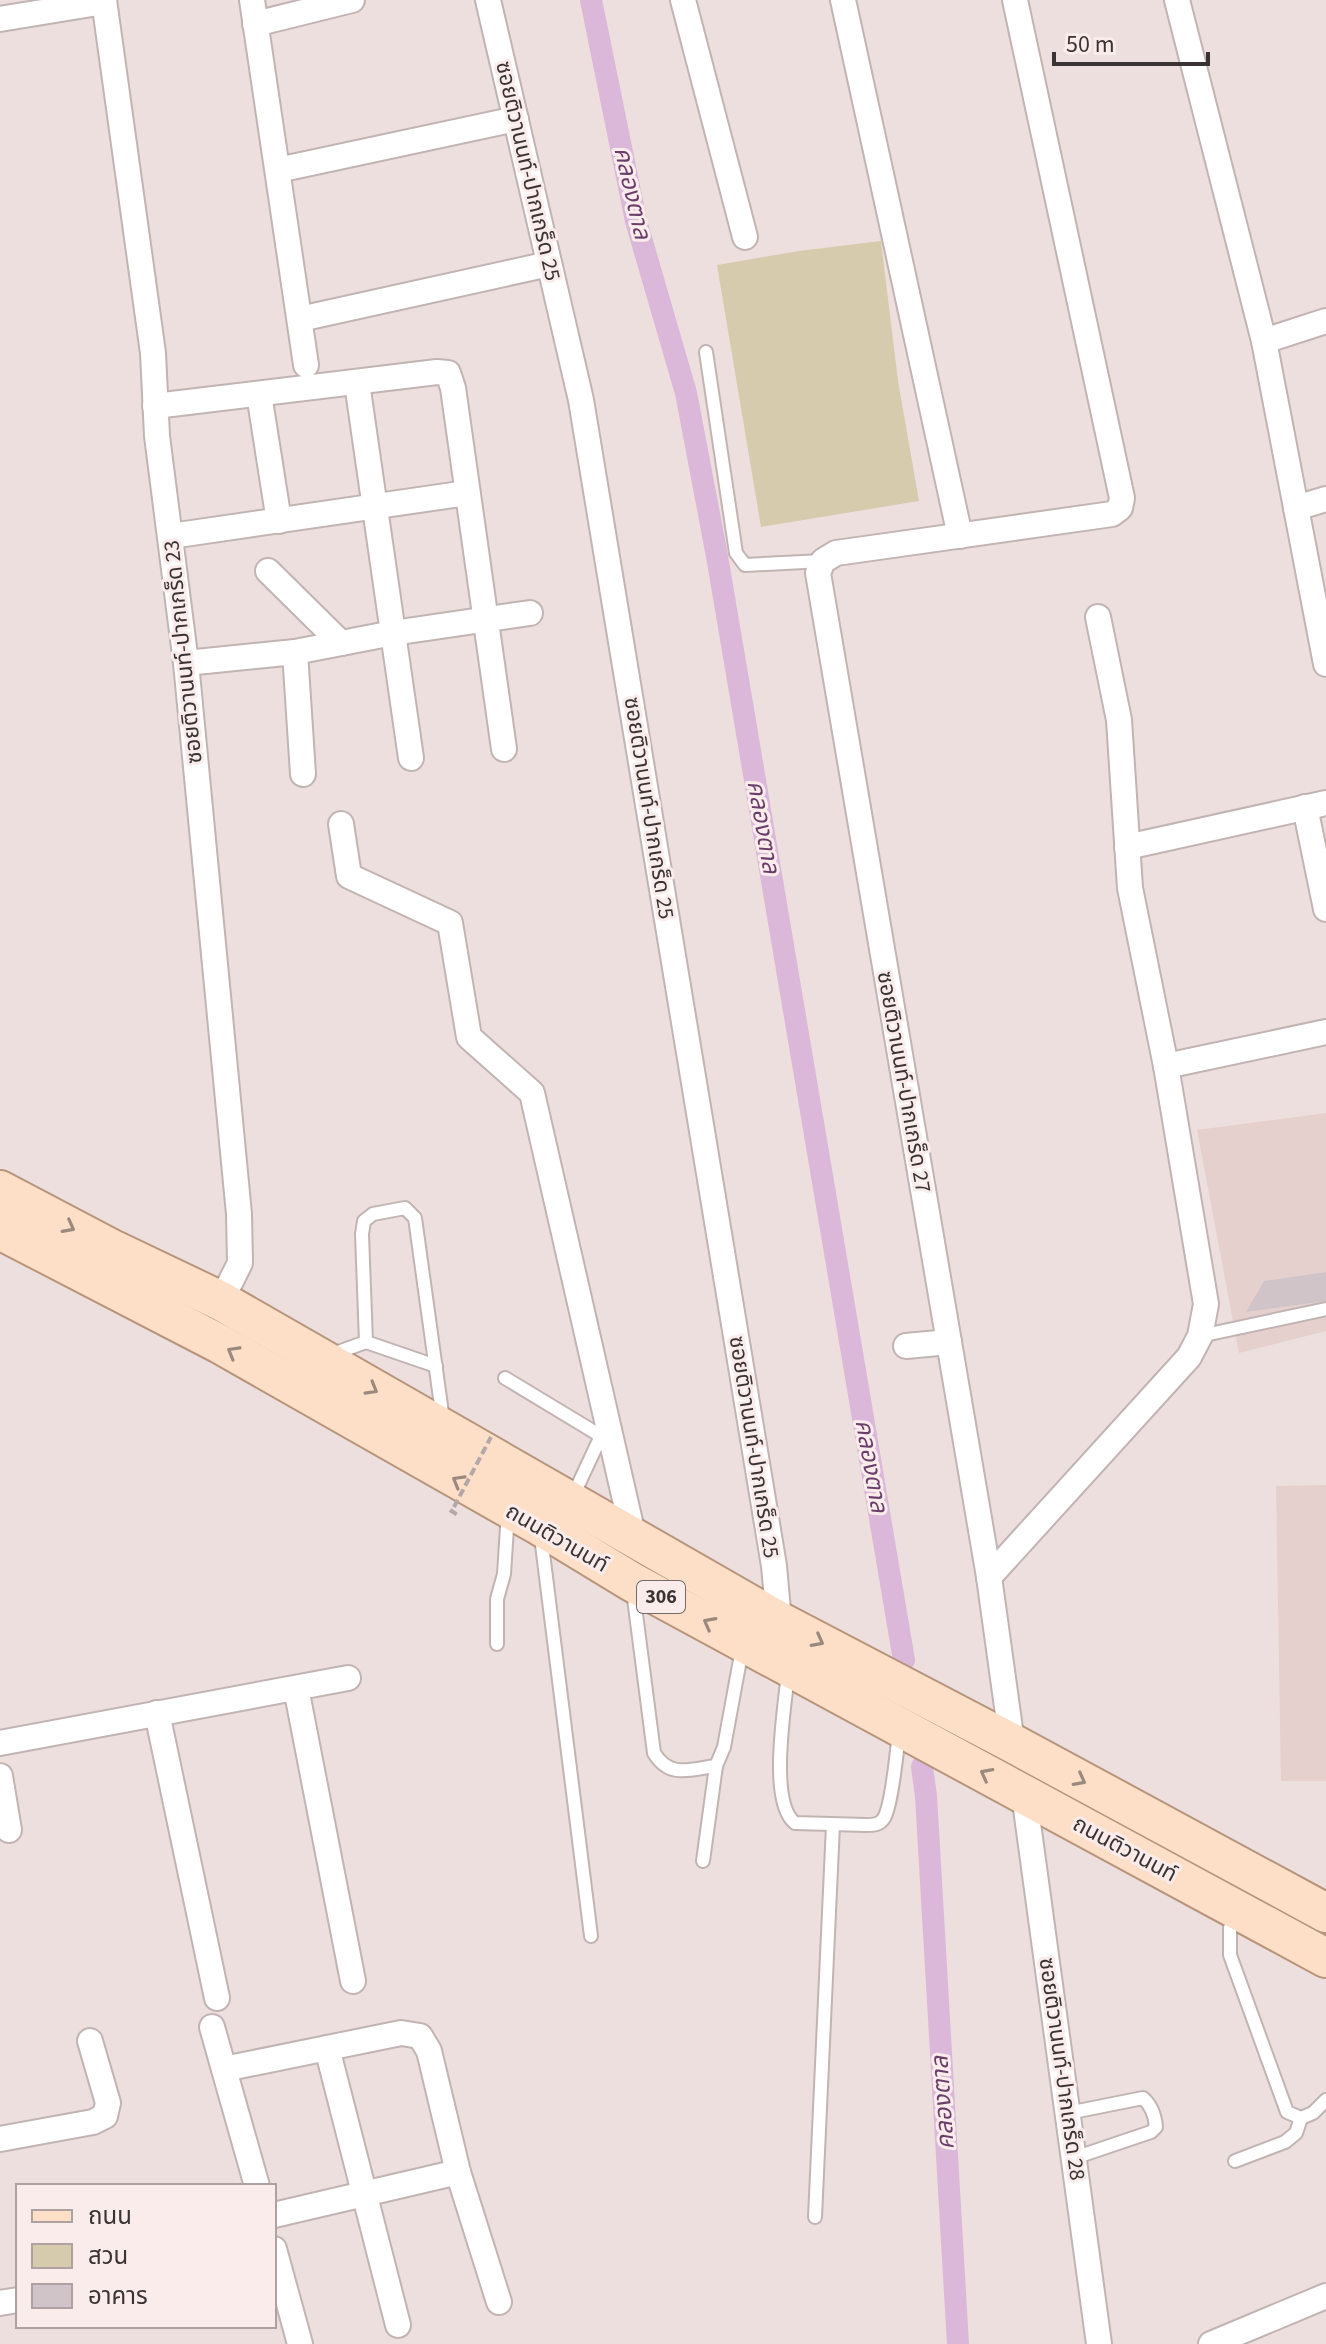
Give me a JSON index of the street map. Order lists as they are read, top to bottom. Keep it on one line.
{"streets":{"main road":["ถนนติวานนท์","306"],"street":["ซอยติวานนท์-ปากเกร็ด 25","ซอยติวานนท์-ปากเกร็ด 23","ซอยติวานนท์-ปากเกร็ด 27","ซอยติวานนท์-ปากเกร็ด 28"]},"crossings":[["ซอยติวานนท์-ปากเกร็ด 25","ถนนติวานนท์"],["ซอยติวานนท์-ปากเกร็ด 23","ถนนติวานนท์"],["ซอยติวานนท์-ปากเกร็ด 27","ถนนติวานนท์"],["ถนนติวานนท์","ซอยติวานนท์-ปากเกร็ด 28"]],"water":["คลองตาล"],"legend":["ถนน","สวน","อาคาร"],"scale_bar":"50 m"}
